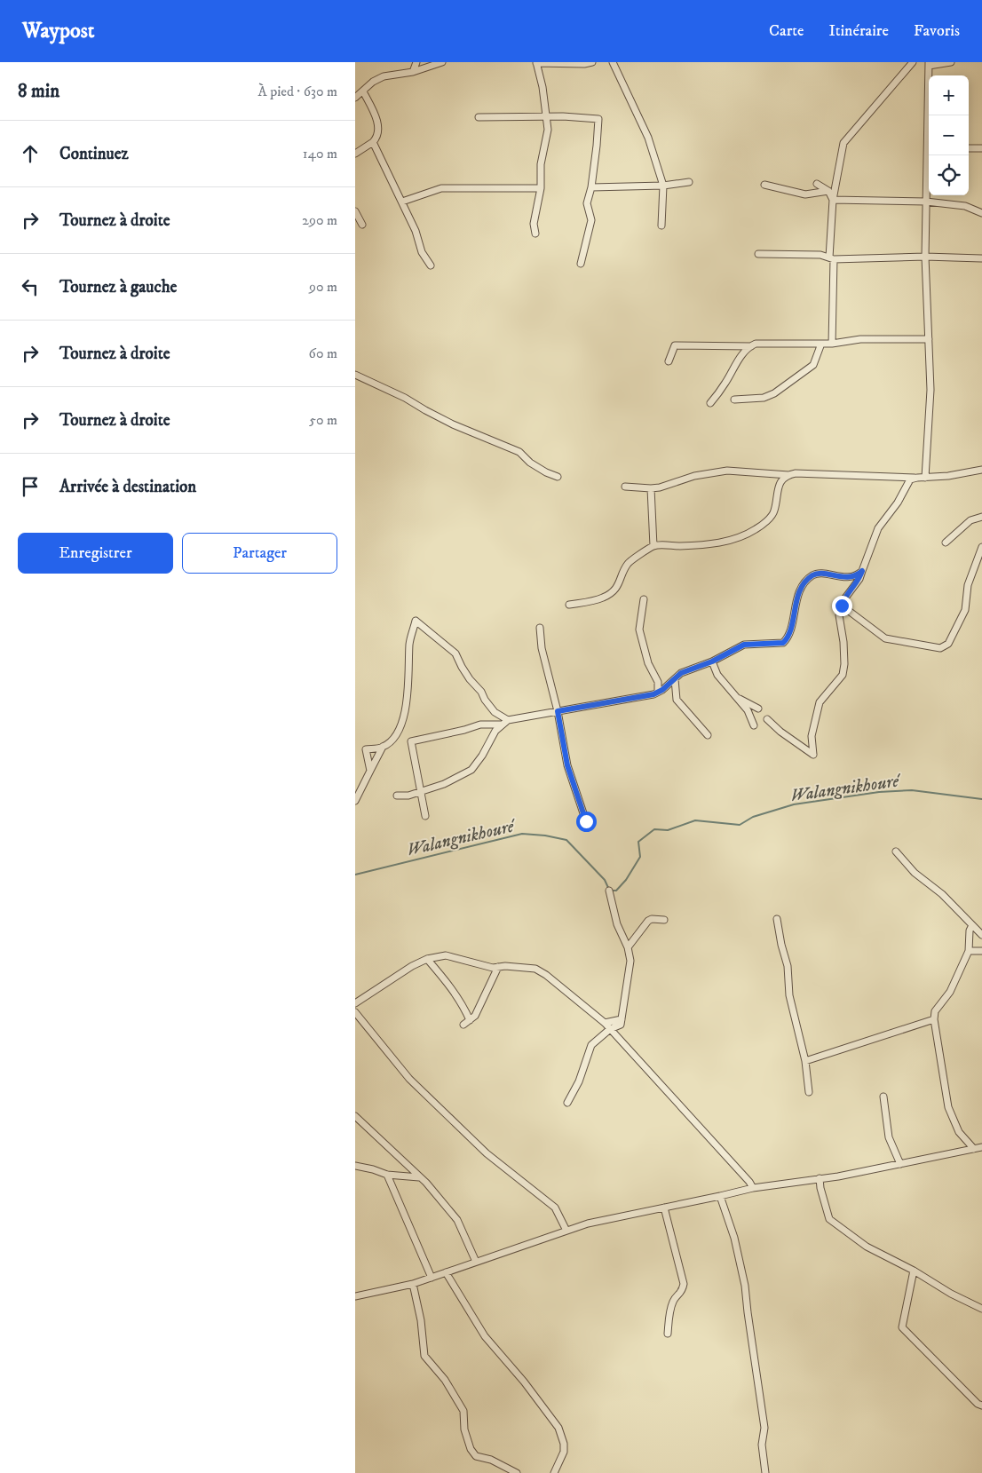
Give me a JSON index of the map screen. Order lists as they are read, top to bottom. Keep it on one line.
{"water":["Walangnikhouré"],"page":{"header":"Waypost","nav":["Carte","Itinéraire","Favoris"],"heading":["8 min","À pied · 630 m"],"map_buttons":["+","−"],"list":[["Continuez","140 m"],["Tournez à droite","290 m"],["Tournez à gauche","90 m"],["Tournez à droite","60 m"],["Tournez à droite","50 m"],"Arrivée à destination"],"buttons":["Enregistrer","Partager"]}}
